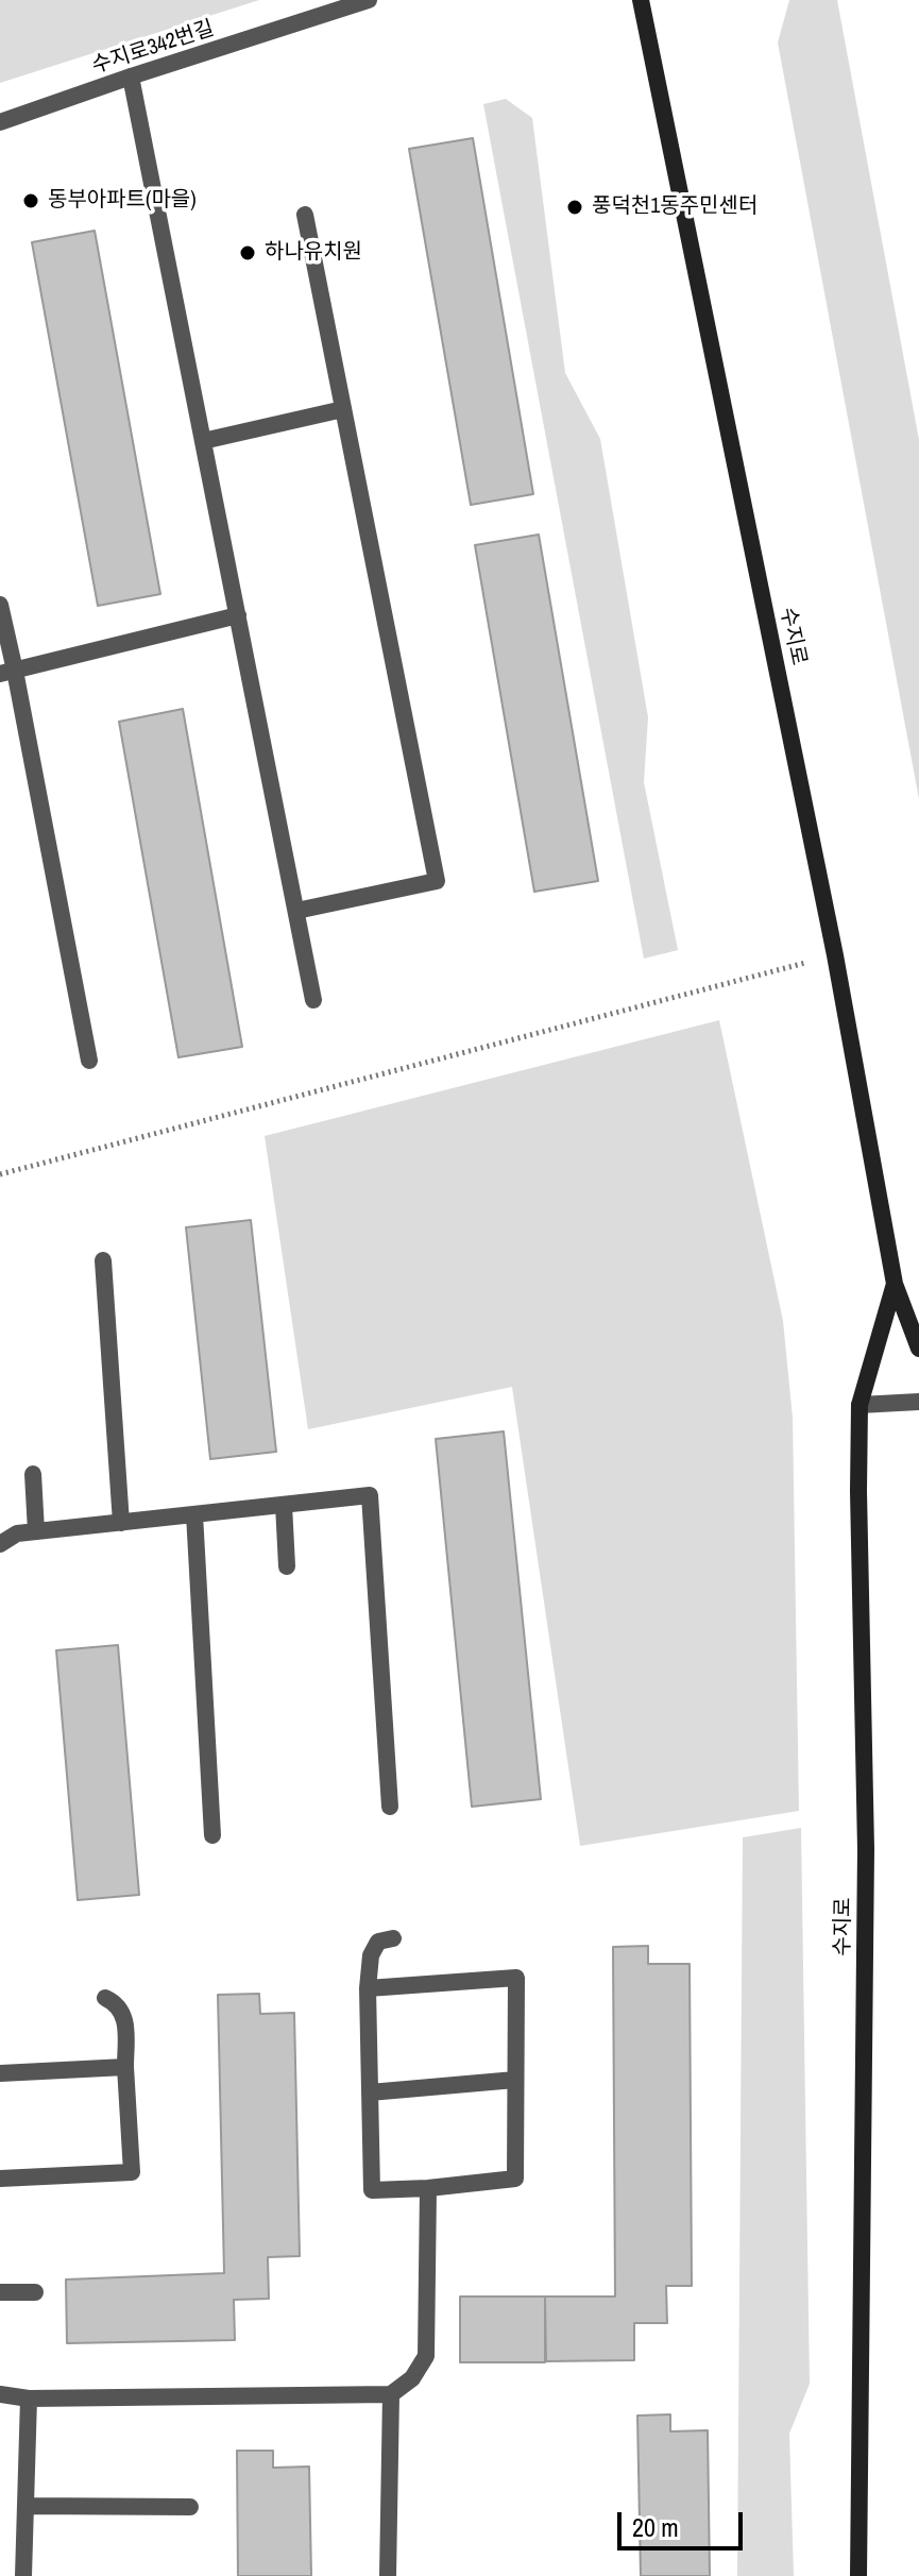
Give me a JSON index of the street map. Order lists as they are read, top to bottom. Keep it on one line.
{"streets":{"main road":["수지로"],"street":["수지로342번길"]},"places":["동부아파트(마을)","풍덕천1동주민센터","하나유치원"],"scale_bar":"20 m"}
